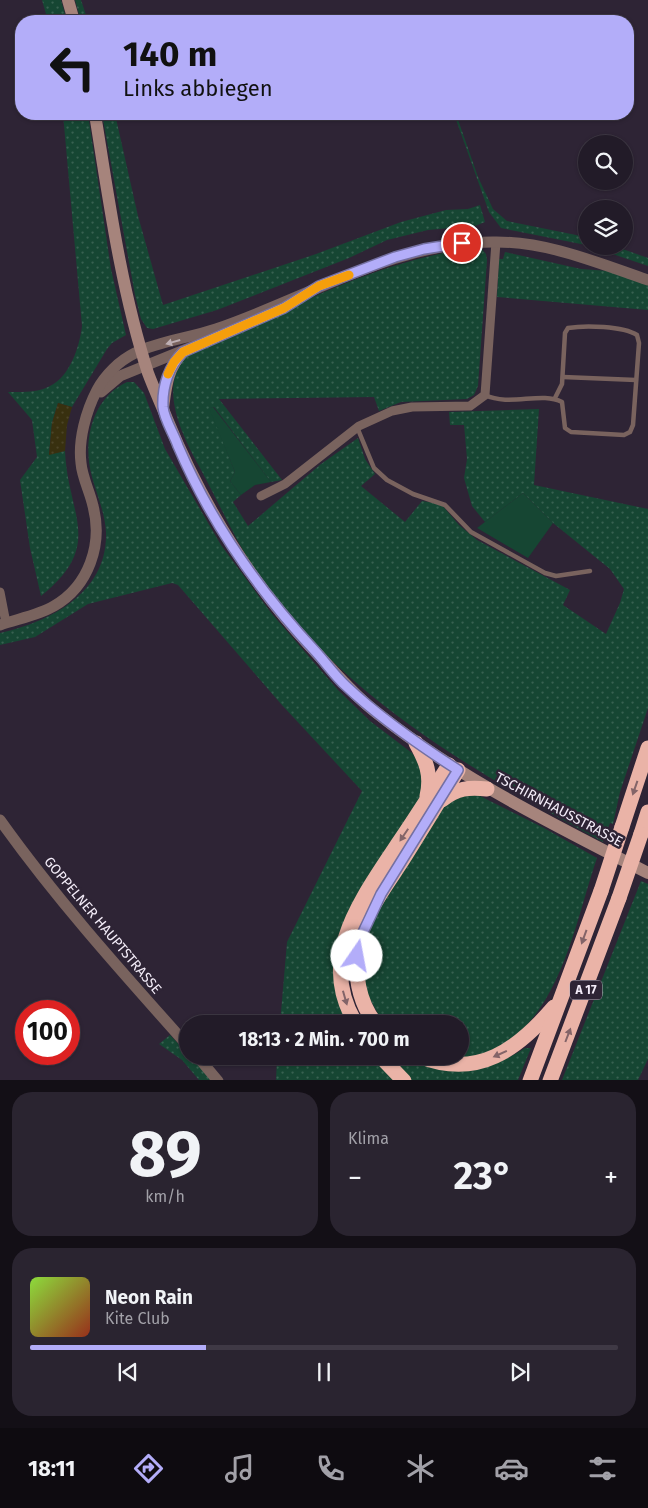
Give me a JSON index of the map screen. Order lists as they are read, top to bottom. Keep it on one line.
{"streets":{"highway":["A 17"],"main road":["TSCHIRNHAUSSTRASSE"],"street":["GOPPELNER HAUPTSTRASSE"]},"page":{"turn":["140 m","Links abbiegen"],"limit":"100","trip":"18:13 · 2 Min. · 700 m","tile":[["89","km/h"],"Klima"],"heat":["−","23°","+"],"song":["Neon Rain","Kite Club"],"tabs":"18:11"}}
